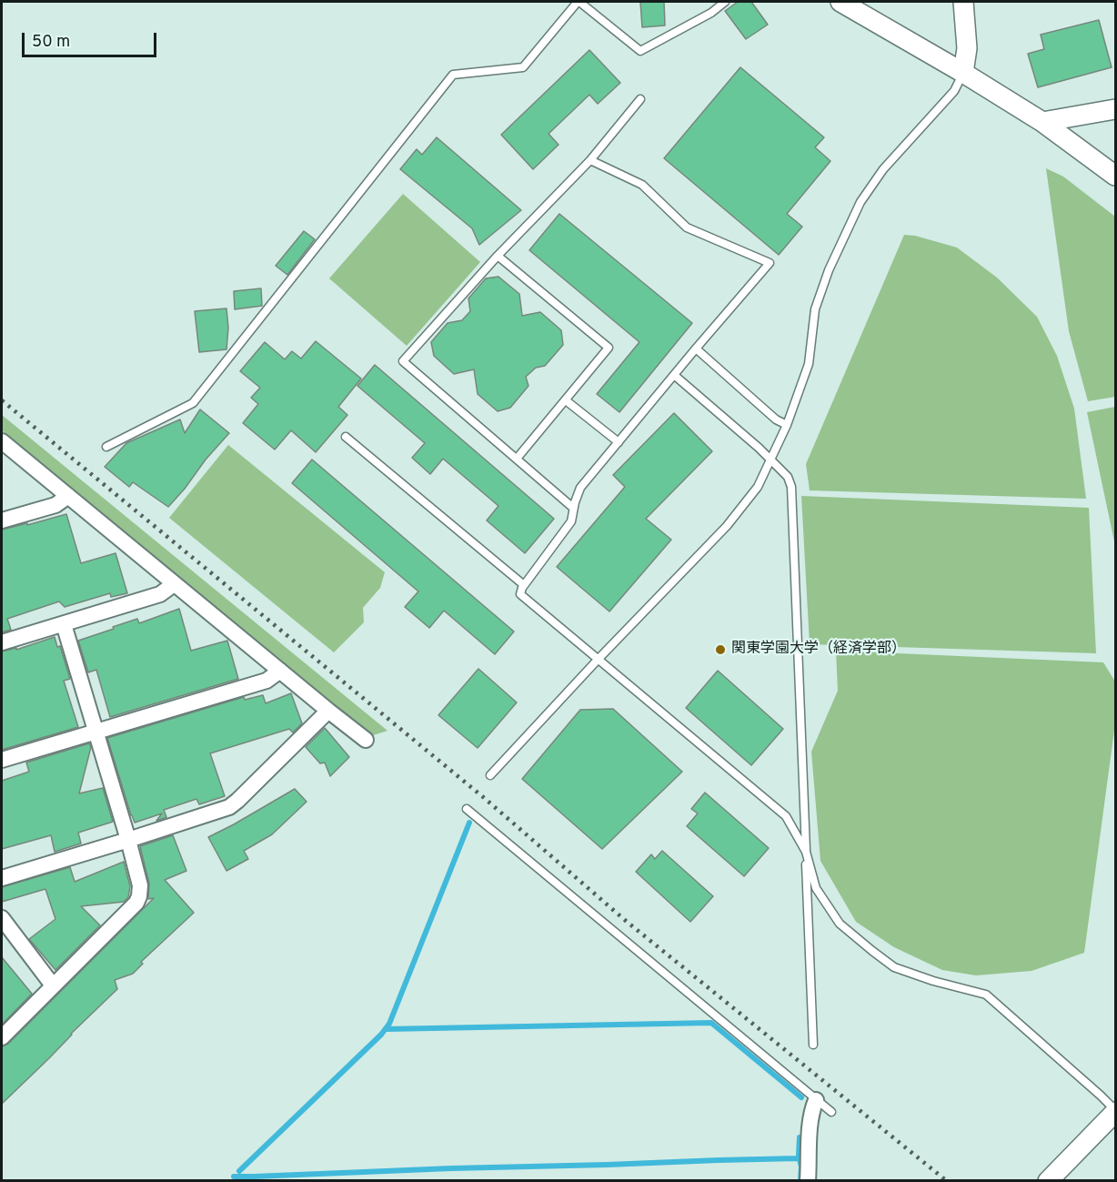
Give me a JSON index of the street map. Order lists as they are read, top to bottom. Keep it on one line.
{"places":["関東学園大学（経済学部）"],"scale_bar":"50 m"}
